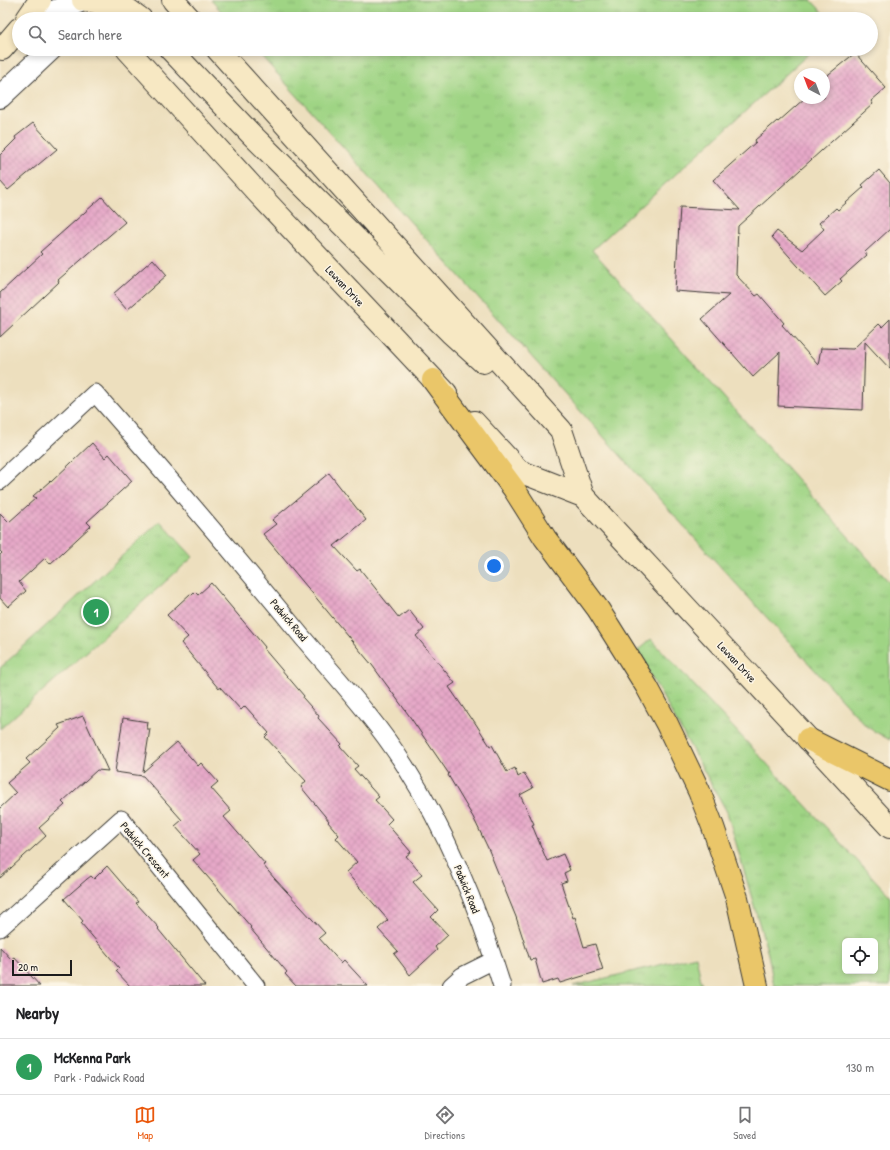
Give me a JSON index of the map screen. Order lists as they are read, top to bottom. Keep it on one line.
{"streets":{"main road":["Lewvan Drive"],"street":["Padwick Road","Padwick Crescent"]},"scale_bar":"20 m","north":"top left","page":{"search":"Search here","pins":"1","scale":"20 m","heading":"Nearby","list":[{"mark":"1","name":"McKenna Park","note":"Park · Padwick Road","value":"130 m"}],"nav":["Map","Directions","Saved"]}}
